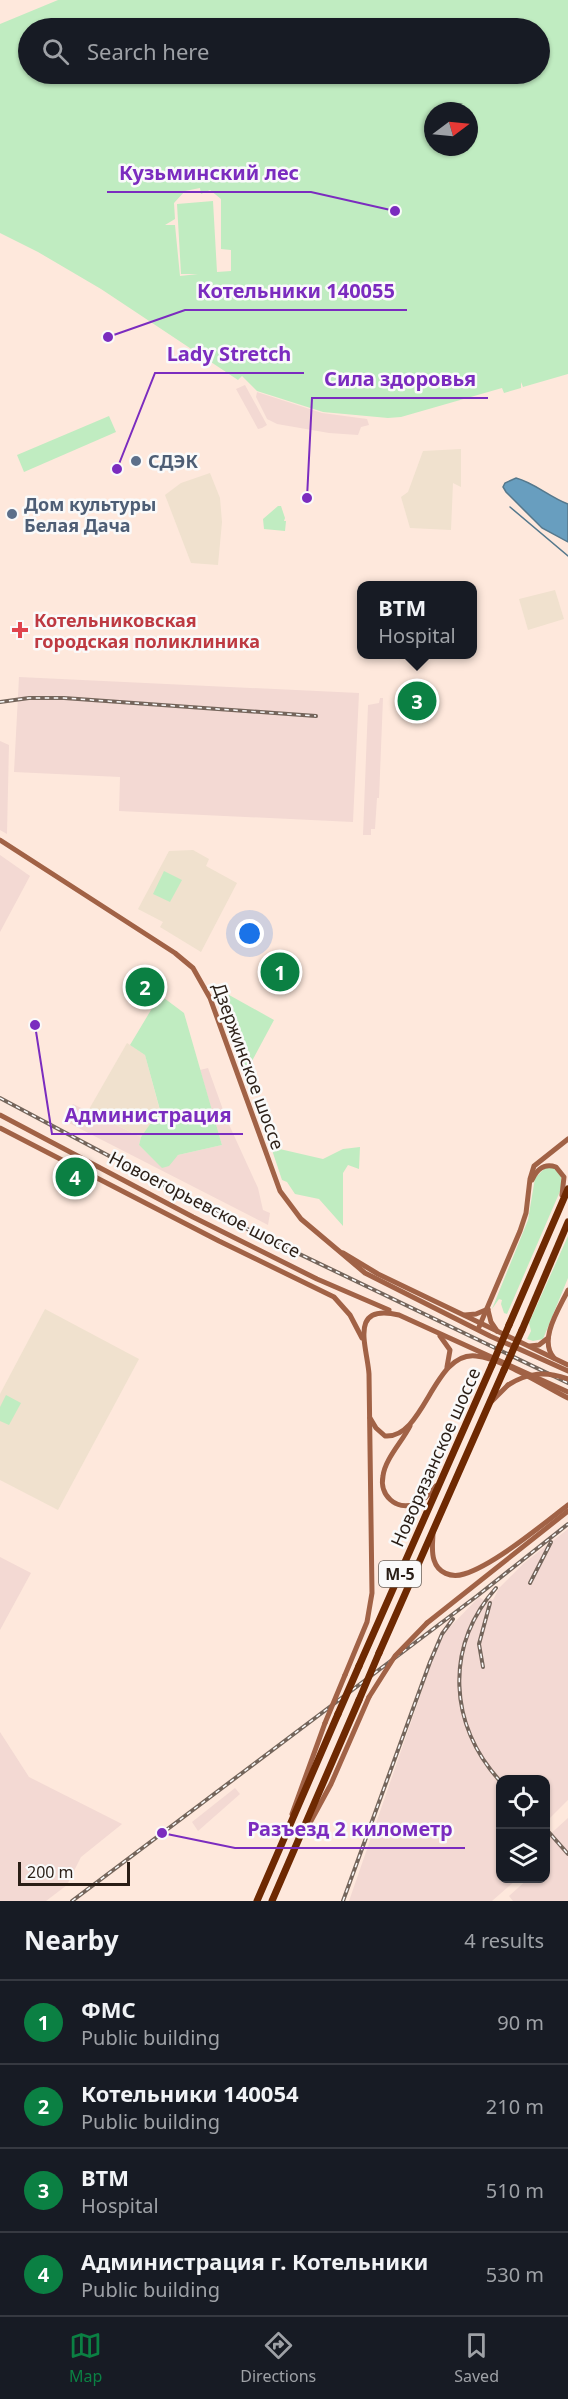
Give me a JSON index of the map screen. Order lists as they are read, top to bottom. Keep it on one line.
{"streets":{"highway":["Новорязанское шоссе","М-5"],"main road":["Дзержинское шоссе","Новоегорьевское шоссе"]},"crossings":[["Дзержинское шоссе","М-5"],["Новоегорьевское шоссе","Новорязанское шоссе"],["Новорязанское шоссе","М-5"]],"places":{"other":["Кузьминский лес","Котельники 140055","СДЭК","Lady Stretch","Сила здоровья","Дом культуры Белая Дача","Администрация","Разъезд 2 километр"],"health":["Котельниковская городская поликлиника"]},"scale_bar":"200 m","north":"right","page":{"search":"Search here","popup":["ВТМ","Hospital"],"pins":["3","1","2","4"],"scale":"200 m","heading":["Nearby","4 results"],"list":[{"mark":"1","name":"ФМС","note":"Public building","value":"90 m"},{"mark":"2","name":"Котельники 140054","note":"Public building","value":"210 m"},{"mark":"3","name":"ВТМ","note":"Hospital","value":"510 m"},{"mark":"4","name":"Администрация г. Котельники","note":"Public building","value":"530 m"}],"nav":["Map","Directions","Saved"]}}
